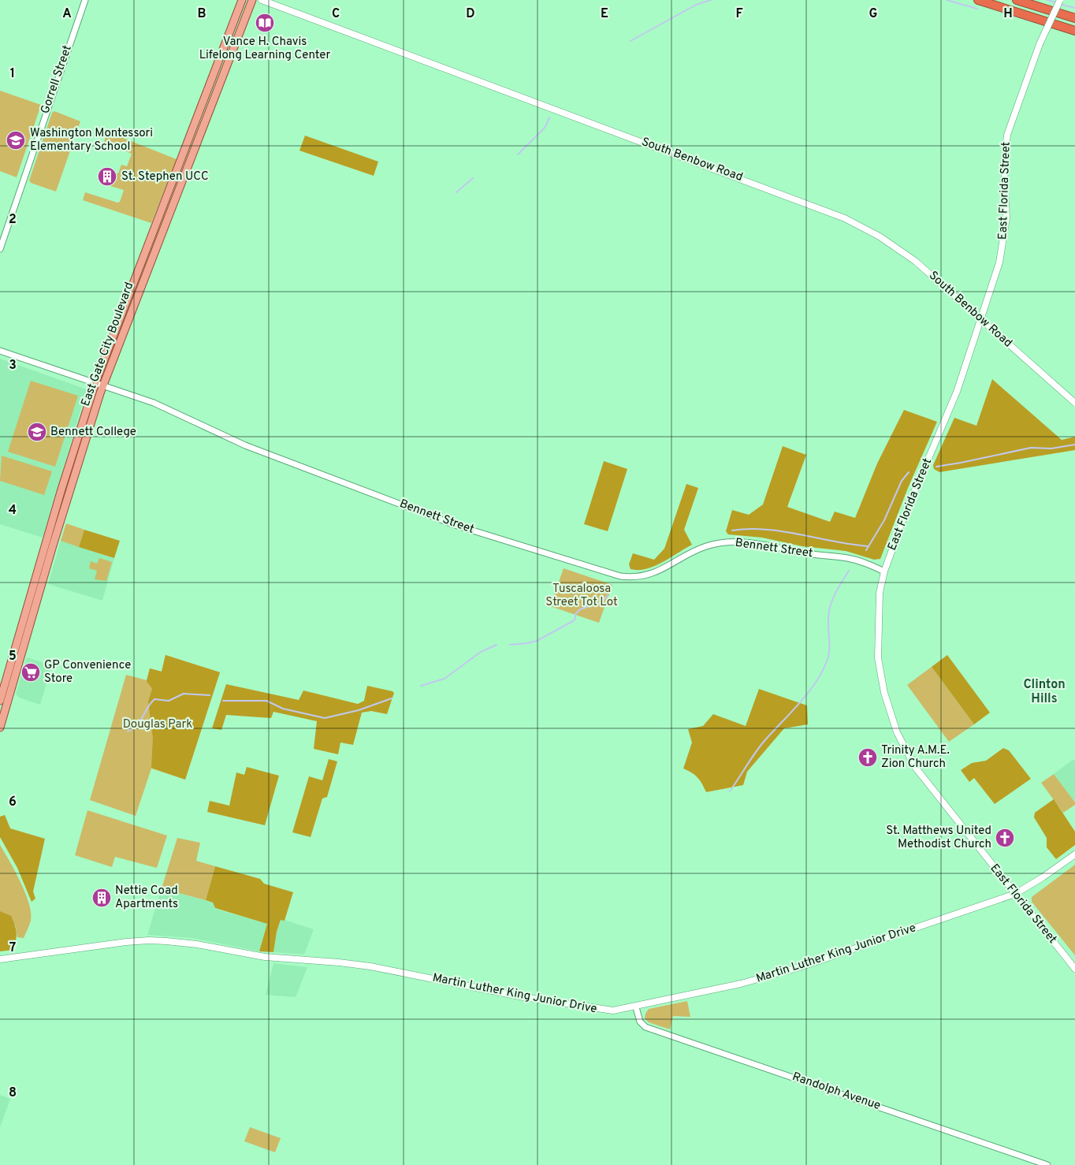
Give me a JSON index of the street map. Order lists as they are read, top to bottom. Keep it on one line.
{"streets":{"main road":["South Benbow Road","East Florida Street","East Gate City Boulevard","Martin Luther King Junior Drive"],"street":["Gorrell Street","Bennett Street","Randolph Avenue"]},"crossings":[["South Benbow Road","East Florida Street"],["East Florida Street","Bennett Street"],["East Florida Street","Martin Luther King Junior Drive"],["East Gate City Boulevard","Bennett Street"],["Martin Luther King Junior Drive","Randolph Avenue"]],"districts":["Clinton Hills"],"parks":["Tuscaloosa Street Tot Lot","Douglas Park"],"places":{"library":["Vance H. Chavis Lifelong Learning Center"],"school or university":["Washington Montessori Elementary School","Bennett College"],"building":["St. Stephen UCC","Nettie Coad Apartments"],"supermarket":["GP Convenience Store"],"church":["Trinity A.M.E. Zion Church","St. Matthews United Methodist Church"]},"grid":{"columns":["A","B","C","D","E","F","G","H"],"rows":["1","2","3","4","5","6","7","8"]}}
